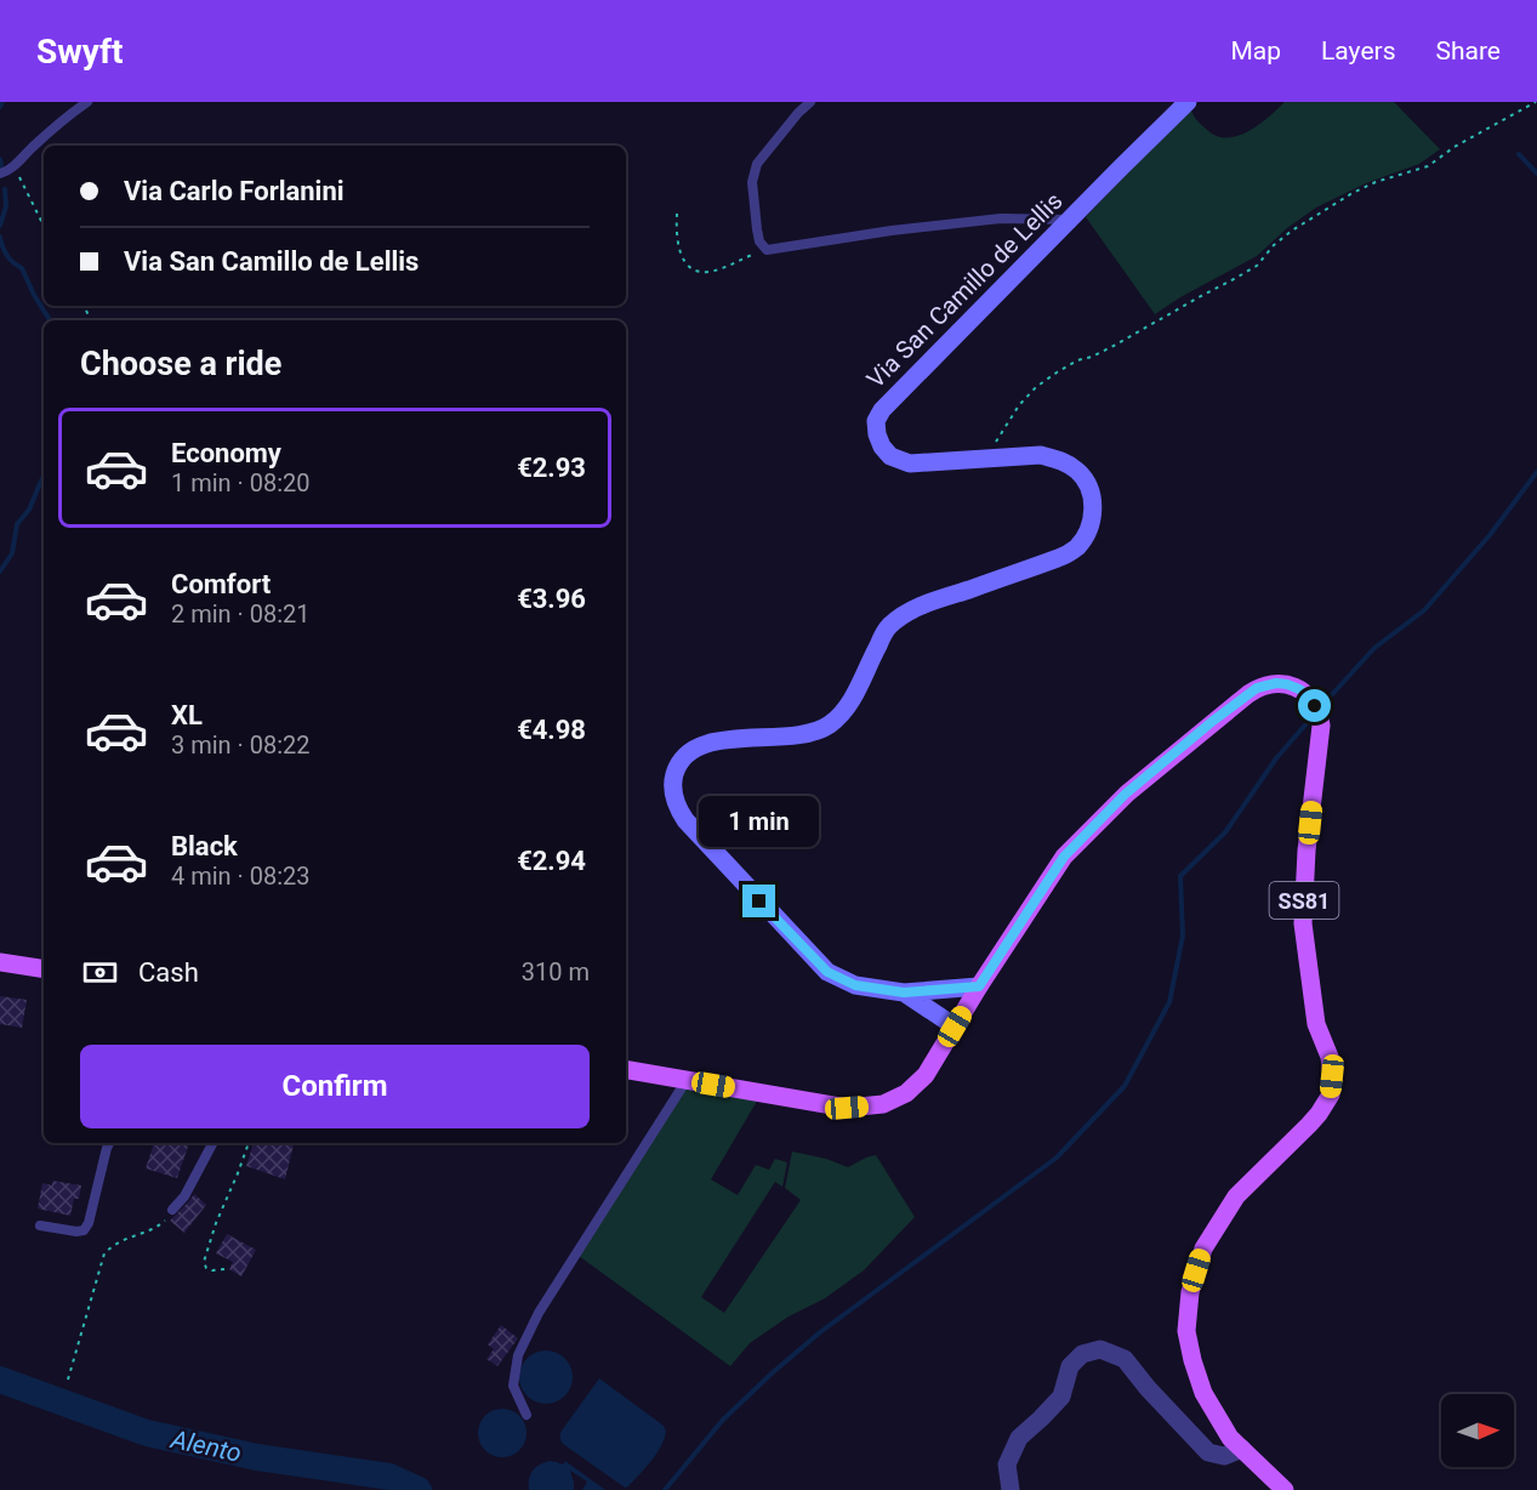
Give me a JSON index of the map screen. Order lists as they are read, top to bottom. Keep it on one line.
{"streets":{"main road":["Via San Camillo de Lellis","SS81"]},"crossings":[["Via San Camillo de Lellis","SS81"]],"water":["Alento"],"north":"right","page":{"header":"Swyft","nav":["Map","Layers","Share"],"banner":["Via Carlo Forlanini","Via San Camillo de Lellis"],"heading":"Choose a ride","list":[{"name":"Economy","note":"1 min · 08:20","value":"€2.93"},{"name":"Comfort","note":"2 min · 08:21","value":"€3.96"},{"name":"XL","note":"3 min · 08:22","value":"€4.98"},{"name":"Black","note":"4 min · 08:23","value":"€2.94"}],"bubble":"1 min","pay":["Cash","310 m"],"buttons":"Confirm"}}
